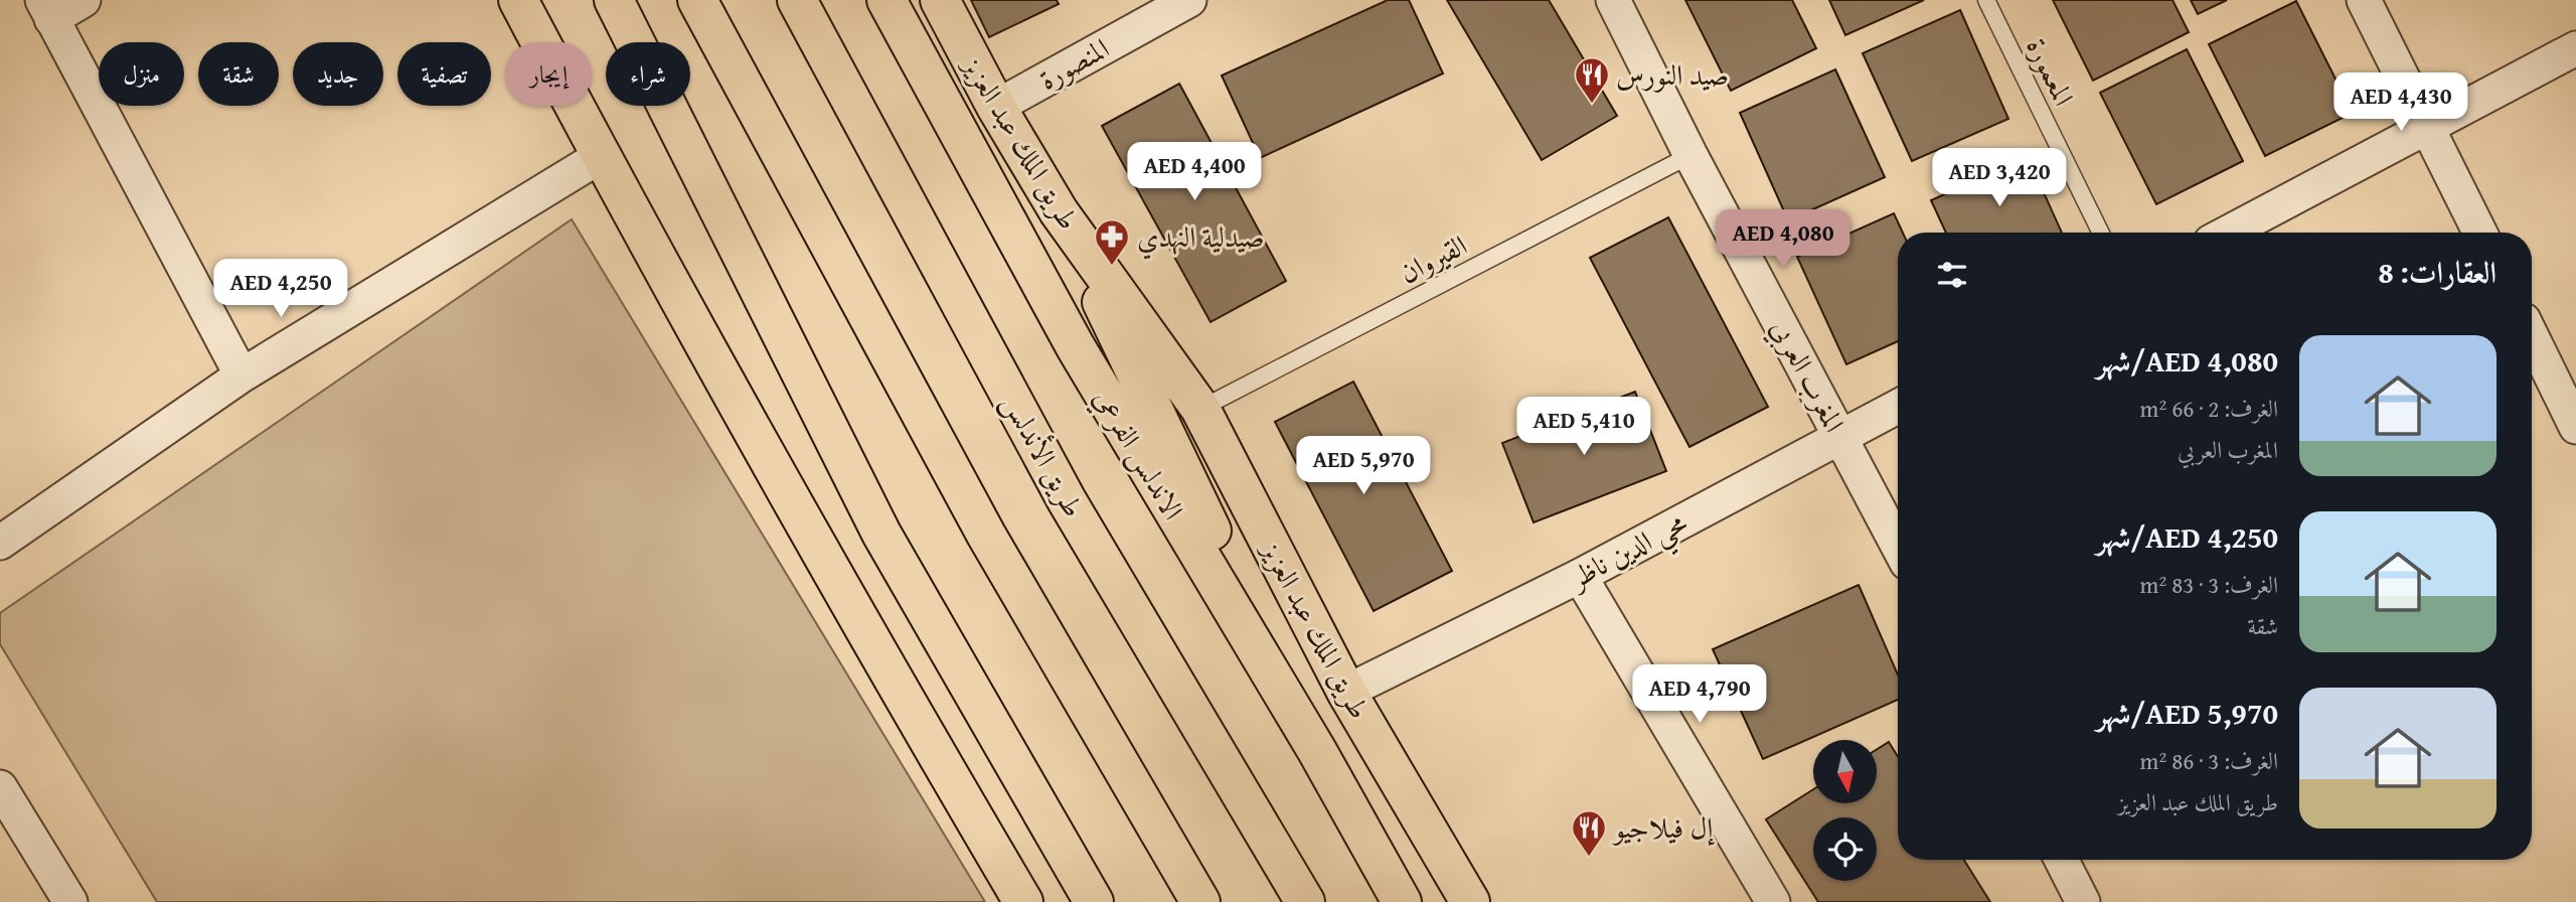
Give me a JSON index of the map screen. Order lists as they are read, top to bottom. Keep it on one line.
{"streets":{"main road":["طريق الملك عبد العزيز","الاندلس الفرعي","طريق الأندلس"],"street":["المنصورة","المغرب العربي","محي الدين ناظر"],"lane":["المعمورة","القيروان"]},"crossings":[["المنصورة","طريق الملك عبد العزيز"],["طريق الملك عبد العزيز","القيروان"],["طريق الملك عبد العزيز","محي الدين ناظر"],["القيروان","المغرب العربي"],["المغرب العربي","محي الدين ناظر"]],"places":{"restaurant":["صيد النورس","إل فيلاجيو"],"pharmacy":["صيدلية النهدي"]},"north":"bottom","page":{"chip":["شراء","إيجار","تصفية","جديد","شقة","منزل"],"price":["AED 4,430","AED 4,400","AED 3,420","AED 4,080","AED 4,250","AED 5,410","AED 5,970","AED 4,790"],"heading":"العقارات: 8","list":[{"name":"AED 4,080/شهر","note":"الغرف: 2 · 66 m² · المغرب العربي"},{"name":"AED 4,250/شهر","note":"الغرف: 3 · 83 m² · شقة"},{"name":"AED 5,970/شهر","note":"الغرف: 3 · 86 m² · طريق الملك عبد العزيز"}]}}
